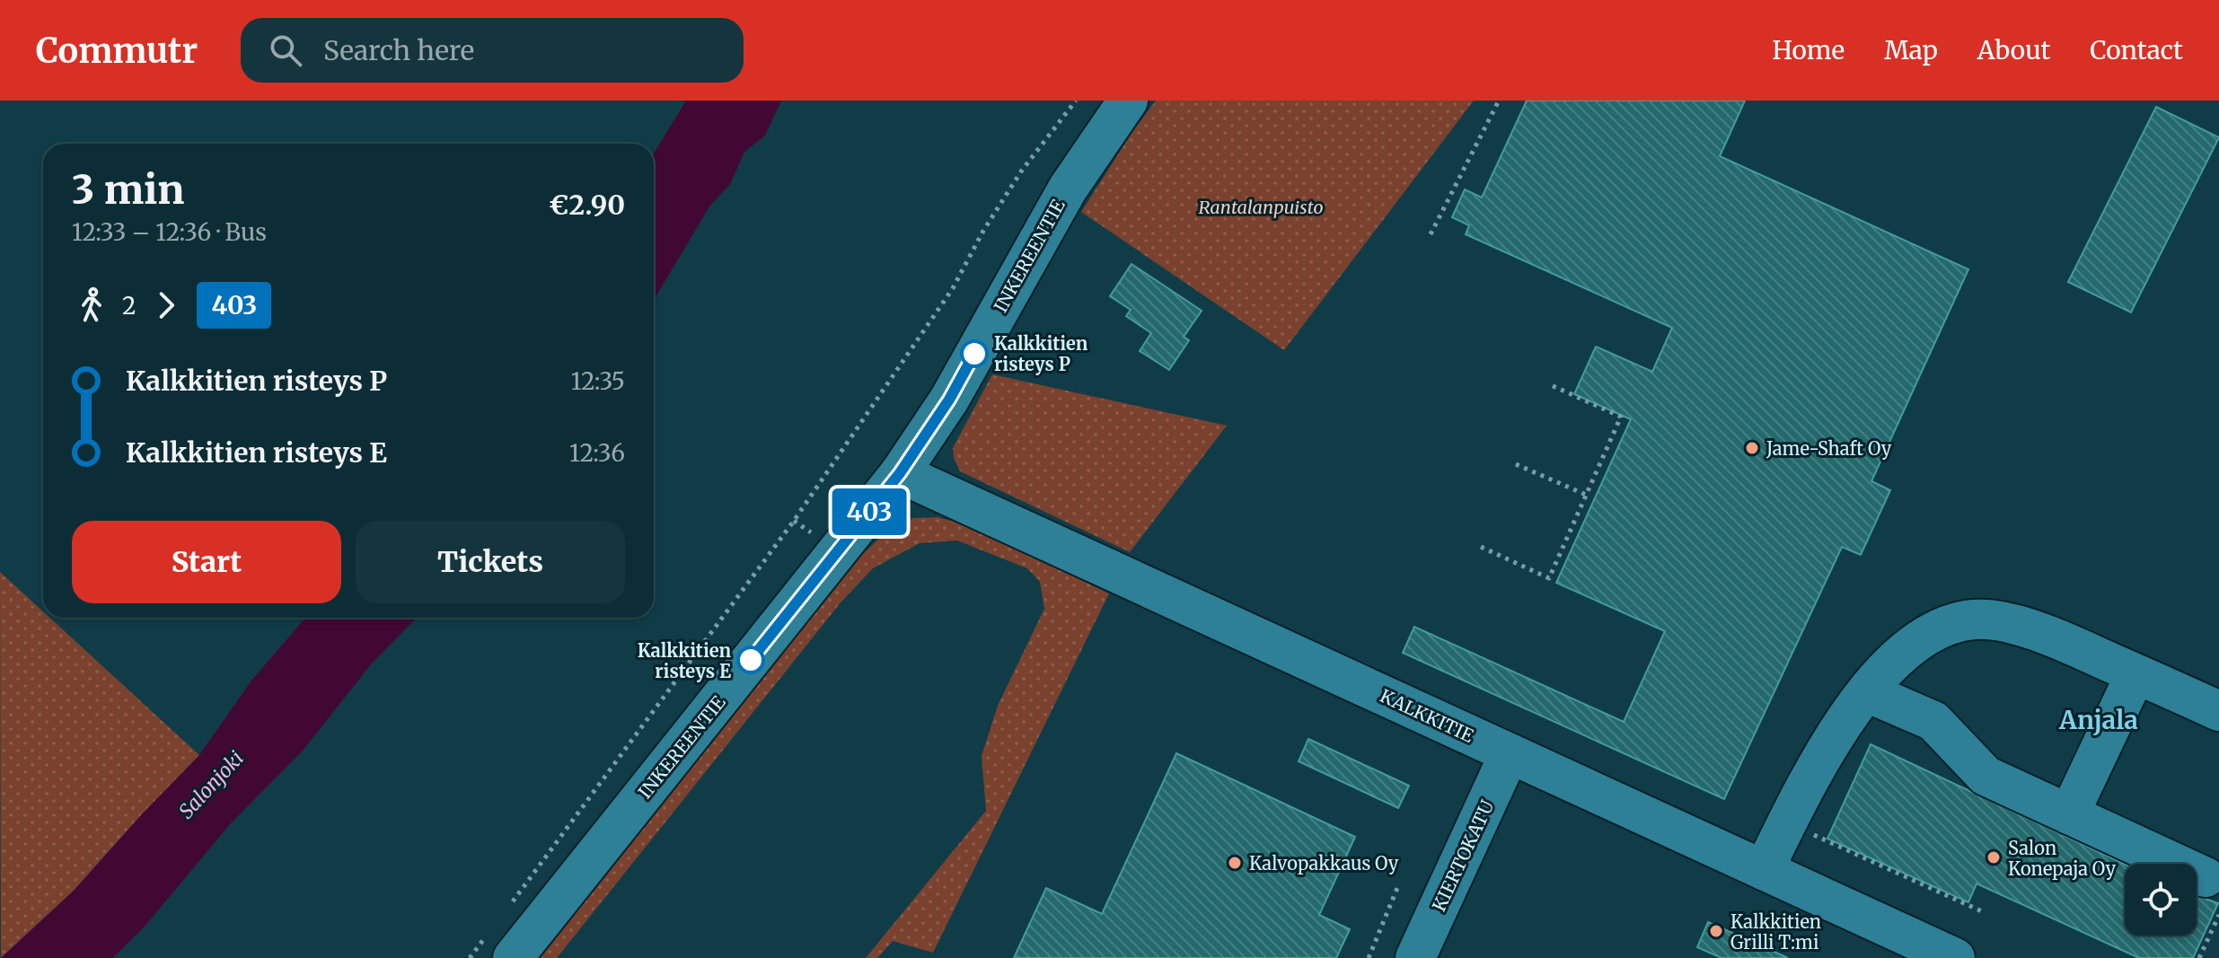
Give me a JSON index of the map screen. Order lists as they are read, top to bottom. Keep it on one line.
{"streets":{"street":["INKEREENTIE","KALKKITIE","KIERTOKATU"]},"crossings":[["INKEREENTIE","KALKKITIE"],["KALKKITIE","KIERTOKATU"]],"districts":["Anjala"],"water":["Salonjoki"],"parks":["Rantalanpuisto"],"places":["Kalkkitien risteys P","Jame-Shaft Oy","Kalkkitien risteys E","Salon Konepaja Oy","Kalvopakkaus Oy","Kalkkitien Grilli T:mi"],"lines":["bus line 403"],"page":{"header":"Commutr","search":"Search here","nav":["Home","Map","About","Contact"],"on_map":"403","heading":["3 min","12:33 – 12:36 · Bus","€2.90"],"legs":["2","403"],"list":[{"name":"Kalkkitien risteys P","value":"12:35"},{"name":"Kalkkitien risteys E","value":"12:36"}],"buttons":["Start","Tickets"]}}
